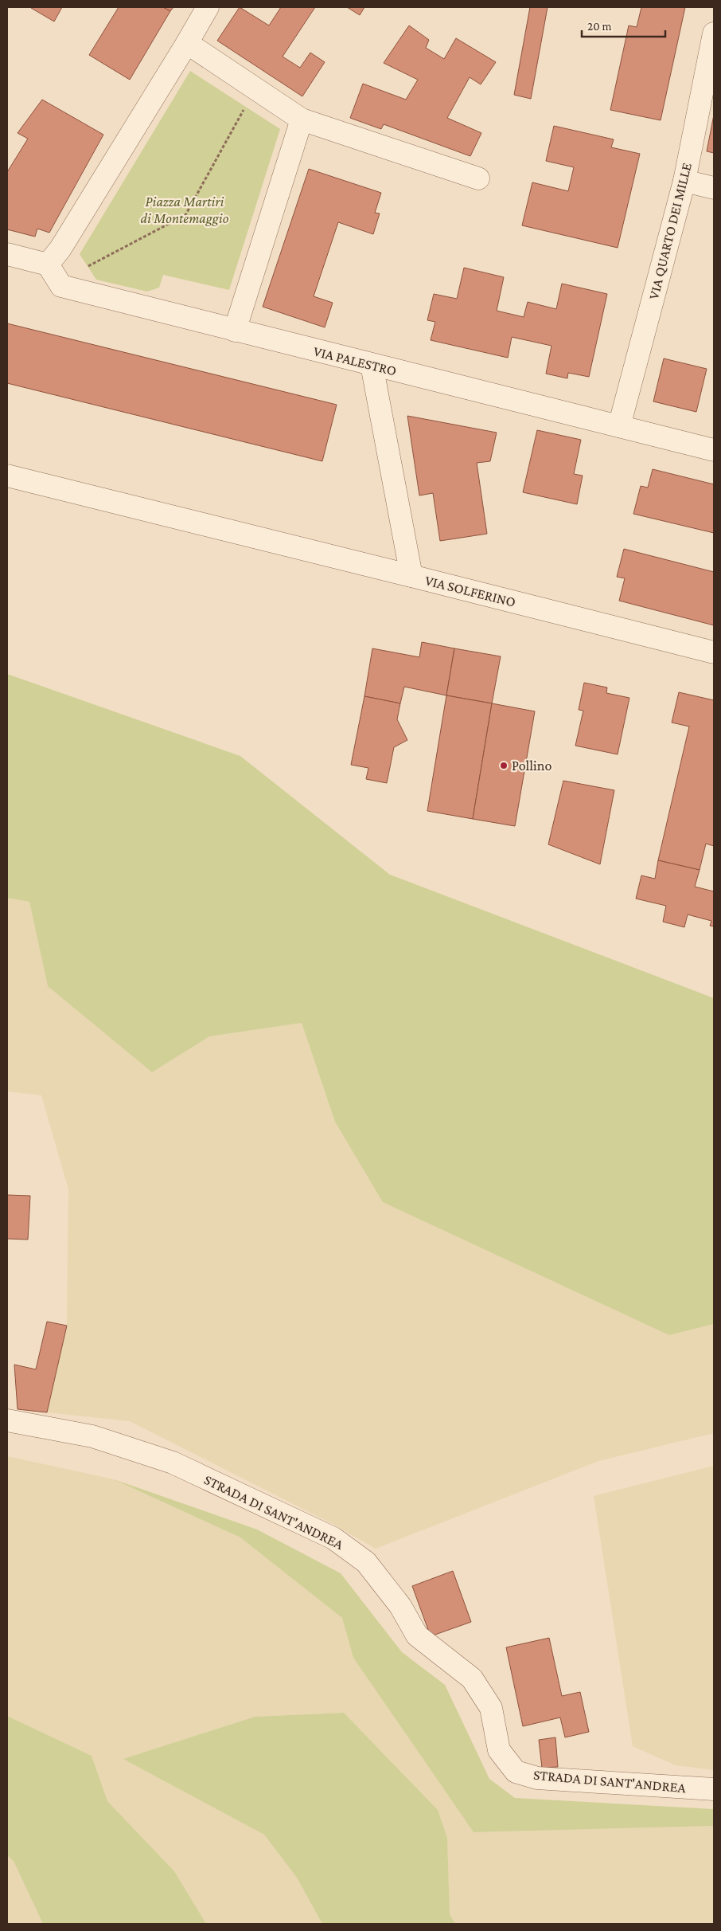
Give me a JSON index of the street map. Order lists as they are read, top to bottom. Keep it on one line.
{"streets":{"street":["VIA QUARTO DEI MILLE","VIA PALESTRO","VIA SOLFERINO","STRADA DI SANT'ANDREA"]},"crossings":[["VIA QUARTO DEI MILLE","VIA PALESTRO"],["VIA PALESTRO","VIA SOLFERINO"]],"parks":["Piazza Martiri di Montemaggio"],"places":["Pollino"],"scale_bar":"20 m"}
